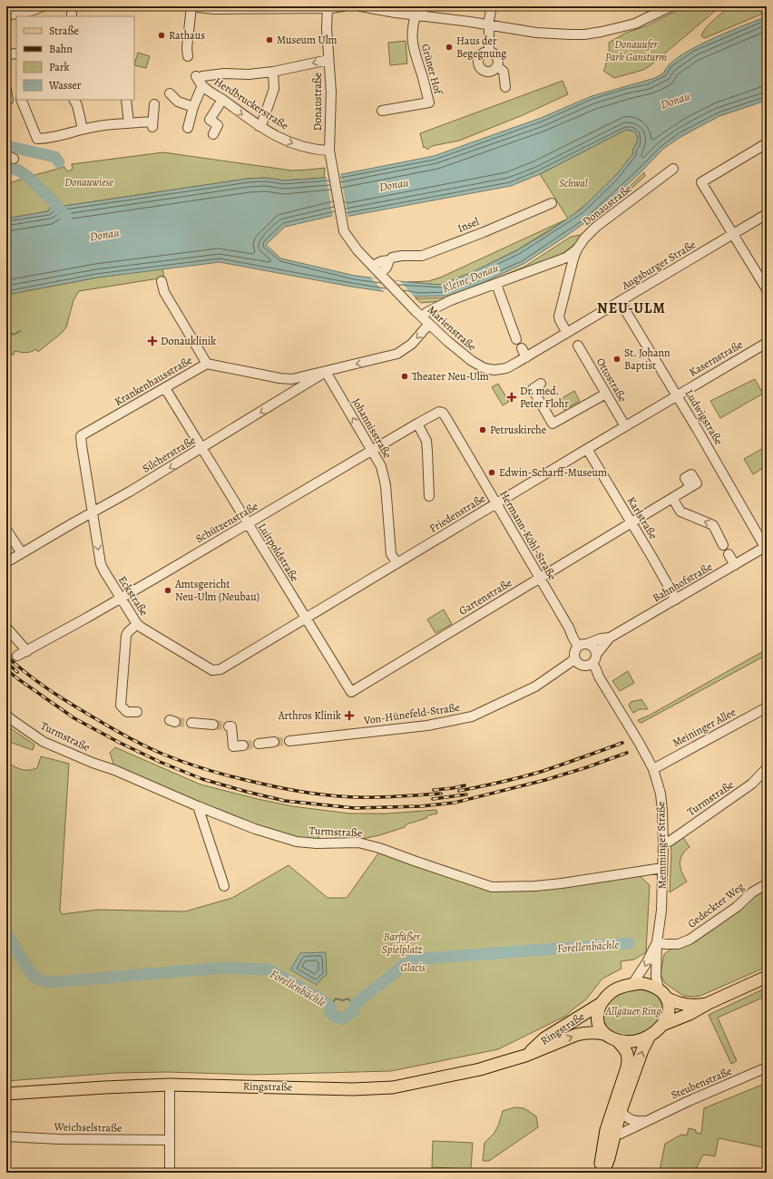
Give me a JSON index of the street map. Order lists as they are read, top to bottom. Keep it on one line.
{"streets":{"main road":["Ringstraße"],"street":["Grüner Hof","Donaustraße","Herdbruckerstraße","Insel","Augsburger Straße","Marienstraße","Kasernstraße","Ottostraße","Krankenhausstraße","Ludwigstraße","Johannisstraße","Silcherstraße","Friedenstraße","Karlstraße","Schützenstraße","Hermann-Köhl-Straße","Luitpoldstraße","Bahnhofstraße","Eckstraße","Gartenstraße","Von-Hünefeld-Straße","Meininger Allee","Turmstraße","Memminger Straße","Gedeckter Weg","Steubenstraße","Weichselstraße"]},"crossings":[["Donaustraße","Herdbruckerstraße"],["Donaustraße","Augsburger Straße"],["Donaustraße","Marienstraße"],["Augsburger Straße","Marienstraße"],["Augsburger Straße","Ludwigstraße"],["Marienstraße","Krankenhausstraße"],["Kasernstraße","Ludwigstraße"],["Kasernstraße","Friedenstraße"],["Ottostraße","Friedenstraße"],["Krankenhausstraße","Johannisstraße"],["Krankenhausstraße","Silcherstraße"],["Krankenhausstraße","Luitpoldstraße"],["Krankenhausstraße","Eckstraße"],["Ludwigstraße","Friedenstraße"],["Ludwigstraße","Bahnhofstraße"],["Johannisstraße","Silcherstraße"],["Johannisstraße","Friedenstraße"],["Johannisstraße","Schützenstraße"],["Silcherstraße","Luitpoldstraße"],["Silcherstraße","Eckstraße"],["Friedenstraße","Karlstraße"],["Friedenstraße","Hermann-Köhl-Straße"],["Friedenstraße","Luitpoldstraße"],["Friedenstraße","Eckstraße"],["Karlstraße","Bahnhofstraße"],["Karlstraße","Gartenstraße"],["Schützenstraße","Hermann-Köhl-Straße"],["Schützenstraße","Luitpoldstraße"],["Schützenstraße","Eckstraße"],["Hermann-Köhl-Straße","Bahnhofstraße"],["Hermann-Köhl-Straße","Gartenstraße"],["Hermann-Köhl-Straße","Von-Hünefeld-Straße"],["Hermann-Köhl-Straße","Memminger Straße"],["Luitpoldstraße","Eckstraße"],["Luitpoldstraße","Gartenstraße"],["Bahnhofstraße","Von-Hünefeld-Straße"],["Bahnhofstraße","Memminger Straße"],["Von-Hünefeld-Straße","Memminger Straße"],["Meininger Allee","Memminger Straße"],["Turmstraße","Memminger Straße"],["Memminger Straße","Gedeckter Weg"],["Memminger Straße","Ringstraße"]],"one_way":["Herdbruckerstraße","Johannisstraße","Silcherstraße"],"districts":["NEU-ULM"],"water":["Donau","Kleine Donau","Forellenbächle"],"parks":["Donauufer Park Gansturm","Donauwiese","Schwal","Barfüßer Spielplatz","Glacis","Allgäuer Ring"],"places":{"other":["Rathaus","Museum Ulm","Haus der Begegnung","St. Johann Baptist","Theater Neu-Ulm","Petruskirche","Edwin-Scharff-Museum","Amtsgericht Neu-Ulm (Neubau)"],"health":["Donauklinik","Dr. med. Peter Flohr","Arthros Klinik"]},"legend":["Straße","Bahn","Park","Wasser"]}
